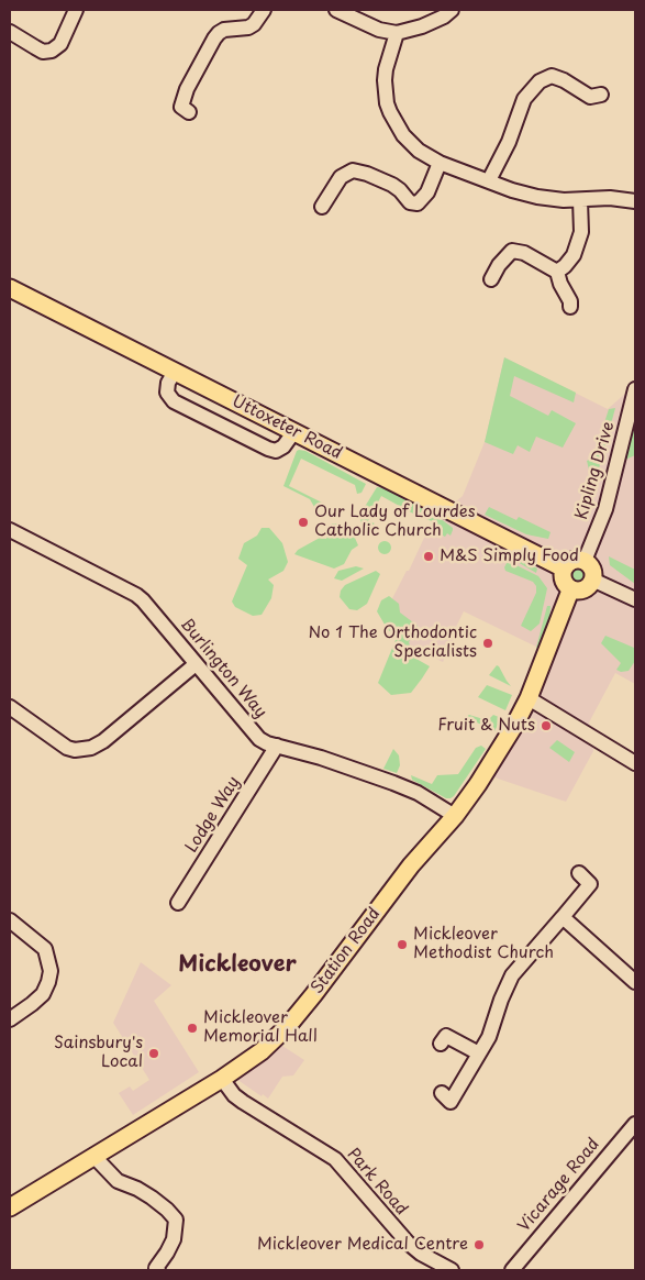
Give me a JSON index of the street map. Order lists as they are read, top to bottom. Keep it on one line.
{"streets":{"main road":["Uttoxeter Road","Station Road"],"street":["Kipling Drive","Burlington Way","Lodge Way","Park Road","Vicarage Road"]},"crossings":[["Uttoxeter Road","Kipling Drive"],["Uttoxeter Road","Station Road"],["Kipling Drive","Station Road"],["Burlington Way","Lodge Way"],["Burlington Way","Station Road"],["Station Road","Park Road"]],"districts":["Mickleover"],"places":["Our Lady of Lourdes Catholic Church","M&S Simply Food","No 1 The Orthodontic Specialists","Fruit & Nuts","Mickleover Methodist Church","Mickleover Memorial Hall","Sainsbury's Local","Mickleover Medical Centre"]}
